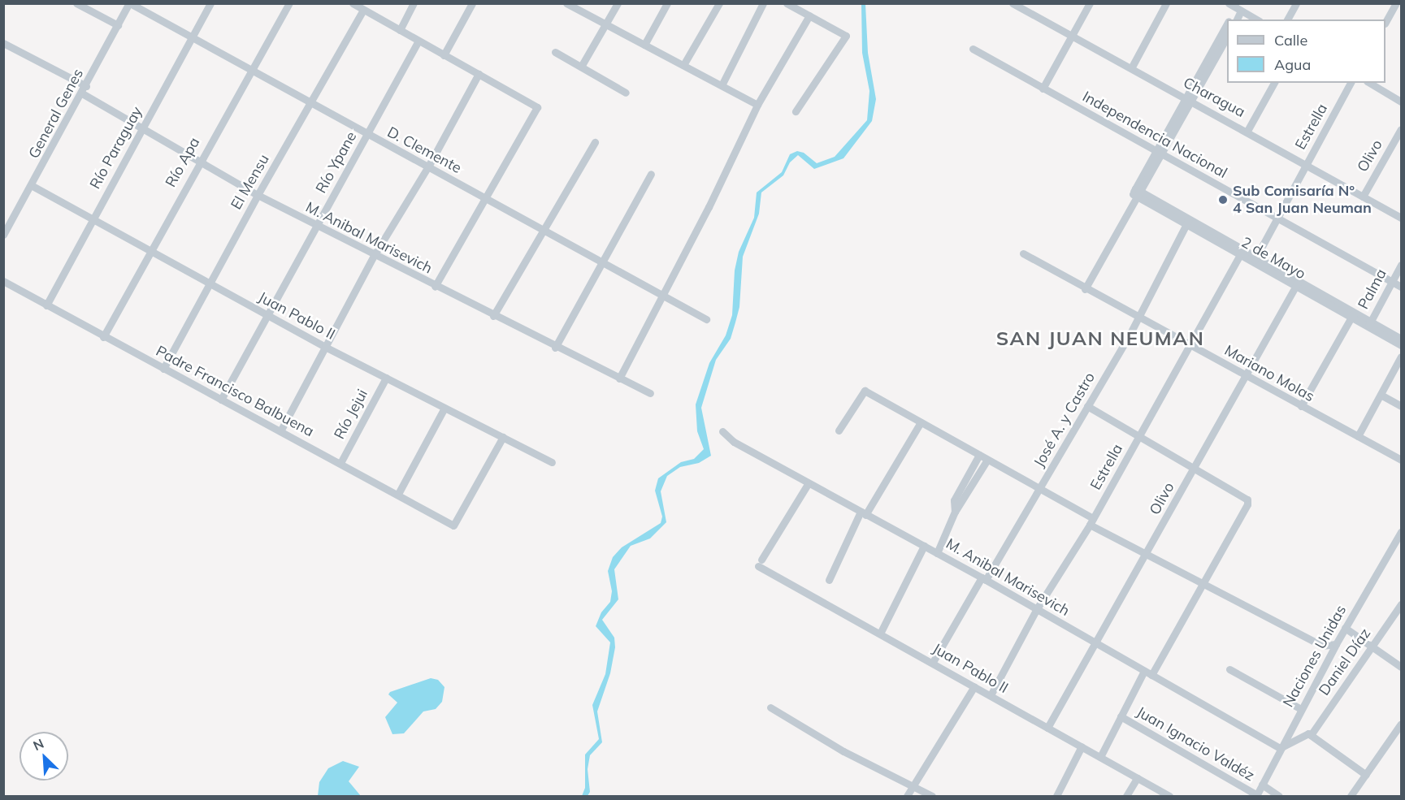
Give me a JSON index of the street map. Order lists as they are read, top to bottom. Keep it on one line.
{"streets":{"street":["Charagua","General Genes","Estrella","Independencia Nacional","Río Paraguay","D. Clemente","Olivo","Río Apa","Río Ypane","El Mensu","M. Anibal Marisevich","2 de Mayo","Palma","Juan Pablo II","Mariano Molas","Padre Francisco Balbuena","Río Jejui","José A. y Castro","Naciones Unidas","Daniel Díaz","Juan Ignacio Valdéz"]},"crossings":[["Charagua","Estrella"],["Charagua","Olivo"],["General Genes","D. Clemente"],["General Genes","M. Anibal Marisevich"],["General Genes","Juan Pablo II"],["Estrella","Independencia Nacional"],["Estrella","M. Anibal Marisevich"],["Estrella","2 de Mayo"],["Estrella","Juan Pablo II"],["Estrella","Mariano Molas"],["Independencia Nacional","Palma"],["Río Paraguay","D. Clemente"],["Río Paraguay","M. Anibal Marisevich"],["Río Paraguay","Juan Pablo II"],["Río Paraguay","Padre Francisco Balbuena"],["D. Clemente","Río Apa"],["D. Clemente","Río Ypane"],["D. Clemente","El Mensu"],["Olivo","M. Anibal Marisevich"],["Olivo","2 de Mayo"],["Olivo","Juan Pablo II"],["Olivo","Mariano Molas"],["Río Apa","M. Anibal Marisevich"],["Río Apa","Juan Pablo II"],["Río Apa","Padre Francisco Balbuena"],["Río Ypane","M. Anibal Marisevich"],["Río Ypane","Juan Pablo II"],["Río Ypane","Padre Francisco Balbuena"],["El Mensu","M. Anibal Marisevich"],["El Mensu","Juan Pablo II"],["El Mensu","Padre Francisco Balbuena"],["M. Anibal Marisevich","Juan Pablo II"],["M. Anibal Marisevich","José A. y Castro"],["M. Anibal Marisevich","Naciones Unidas"],["2 de Mayo","Palma"],["2 de Mayo","José A. y Castro"],["Juan Pablo II","Padre Francisco Balbuena"],["Juan Pablo II","Río Jejui"],["Juan Pablo II","José A. y Castro"],["Mariano Molas","José A. y Castro"],["Padre Francisco Balbuena","Río Jejui"],["Naciones Unidas","Juan Ignacio Valdéz"]],"districts":["SAN JUAN NEUMAN"],"places":["Sub Comisaría N° 4 San Juan Neuman"],"legend":["Calle","Agua"],"north":"top left"}
